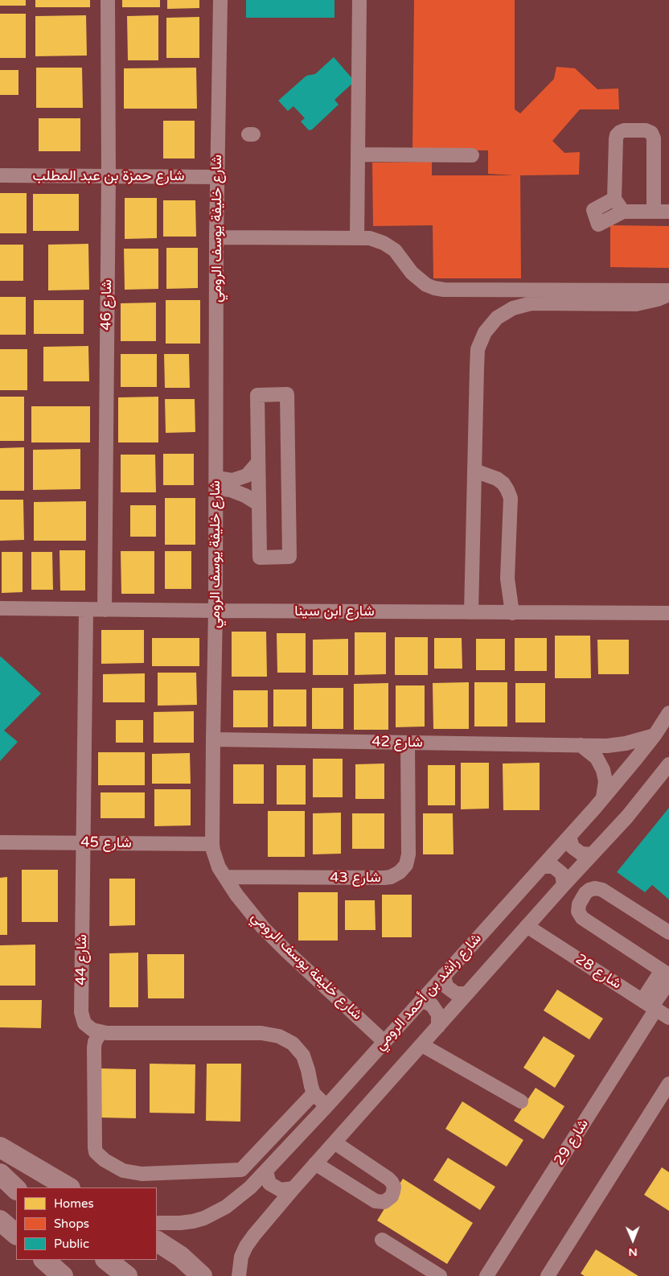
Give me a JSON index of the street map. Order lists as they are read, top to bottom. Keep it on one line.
{"streets":{"street":["شارع حمزة بن عبد المطلب","شارع خليفة يوسف الرومي","شارع 46","شارع ابن سينا","شارع 42","شارع 45","شارع 43","شارع 44","شارع 28","شارع راشد بن أحمد الرومي","شارع 29"]},"crossings":[["شارع حمزة بن عبد المطلب","شارع خليفة يوسف الرومي"],["شارع حمزة بن عبد المطلب","شارع 46"],["شارع خليفة يوسف الرومي","شارع ابن سينا"],["شارع خليفة يوسف الرومي","شارع 42"],["شارع خليفة يوسف الرومي","شارع 45"],["شارع خليفة يوسف الرومي","شارع 43"],["شارع خليفة يوسف الرومي","شارع راشد بن أحمد الرومي"],["شارع 46","شارع ابن سينا"],["شارع ابن سينا","شارع 44"],["شارع 42","شارع 43"],["شارع 42","شارع راشد بن أحمد الرومي"],["شارع 45","شارع 44"],["شارع 28","شارع راشد بن أحمد الرومي"],["شارع 28","شارع 29"]],"legend":["Homes","Shops","Public"],"north":"bottom"}
